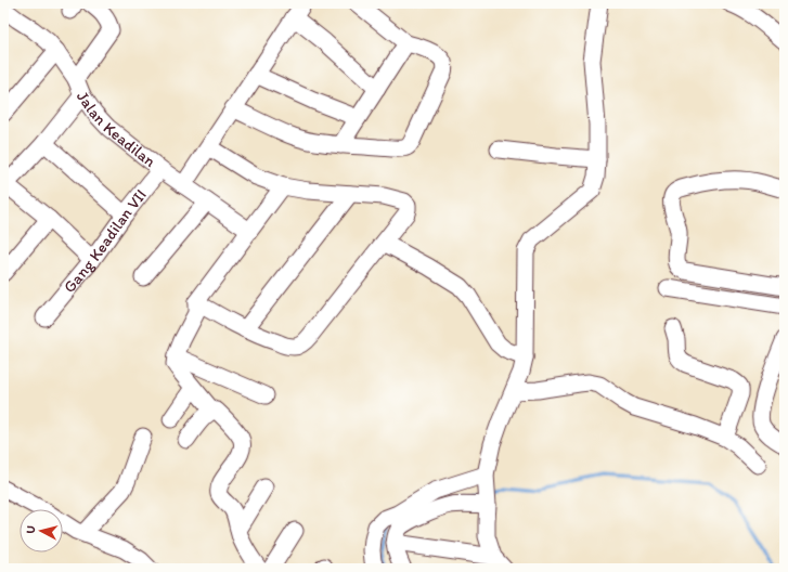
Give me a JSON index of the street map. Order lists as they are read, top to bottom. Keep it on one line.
{"streets":{"street":["Jalan Keadilan","Gang Keadilan VII"]},"crossings":[["Jalan Keadilan","Gang Keadilan VII"]],"north":"left"}
